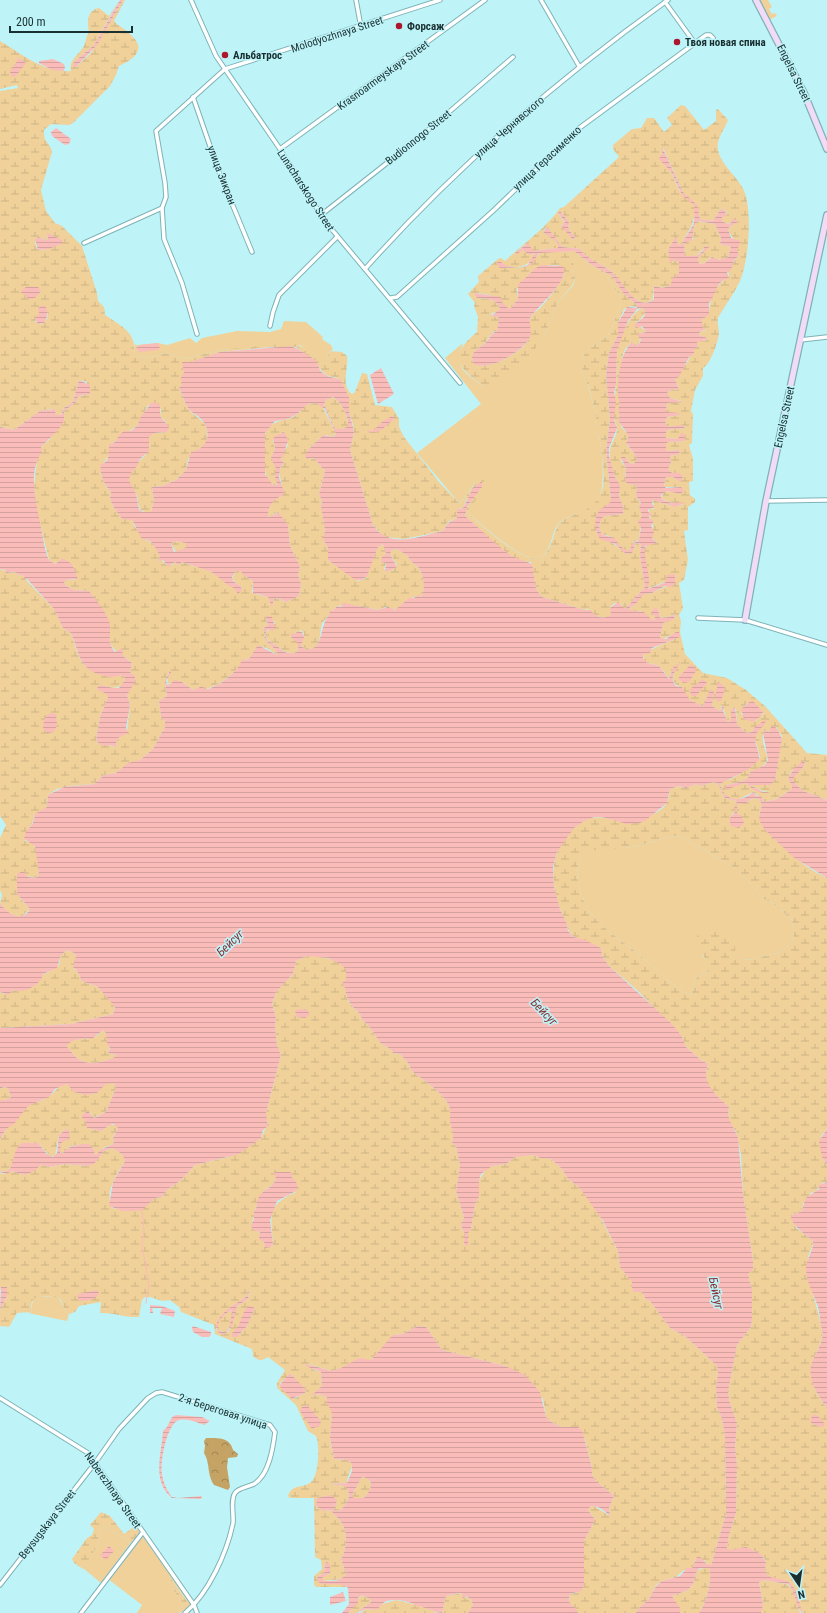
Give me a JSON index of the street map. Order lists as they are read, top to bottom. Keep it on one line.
{"streets":{"street":["Molodyozhnaya Street","Engelsa Street","Krasnoarmeyskaya Street","улица Чернявского","Budionnogo Street","улица Герасименко","улица Зикран","Lunacharskogo Street","2-я Береговая улица","Naberezhnaya Street","Beysugskaya Street"]},"crossings":[["Molodyozhnaya Street","улица Зикран"],["Molodyozhnaya Street","Lunacharskogo Street"],["Krasnoarmeyskaya Street","Lunacharskogo Street"],["улица Чернявского","Lunacharskogo Street"],["Budionnogo Street","Lunacharskogo Street"],["улица Герасименко","Lunacharskogo Street"],["2-я Береговая улица","Naberezhnaya Street"],["2-я Береговая улица","Beysugskaya Street"],["Naberezhnaya Street","Beysugskaya Street"]],"water":["Бейсуг"],"places":["Форсаж","Твоя новая спина","Альбатрос"],"scale_bar":"200 m","north":"bottom"}
